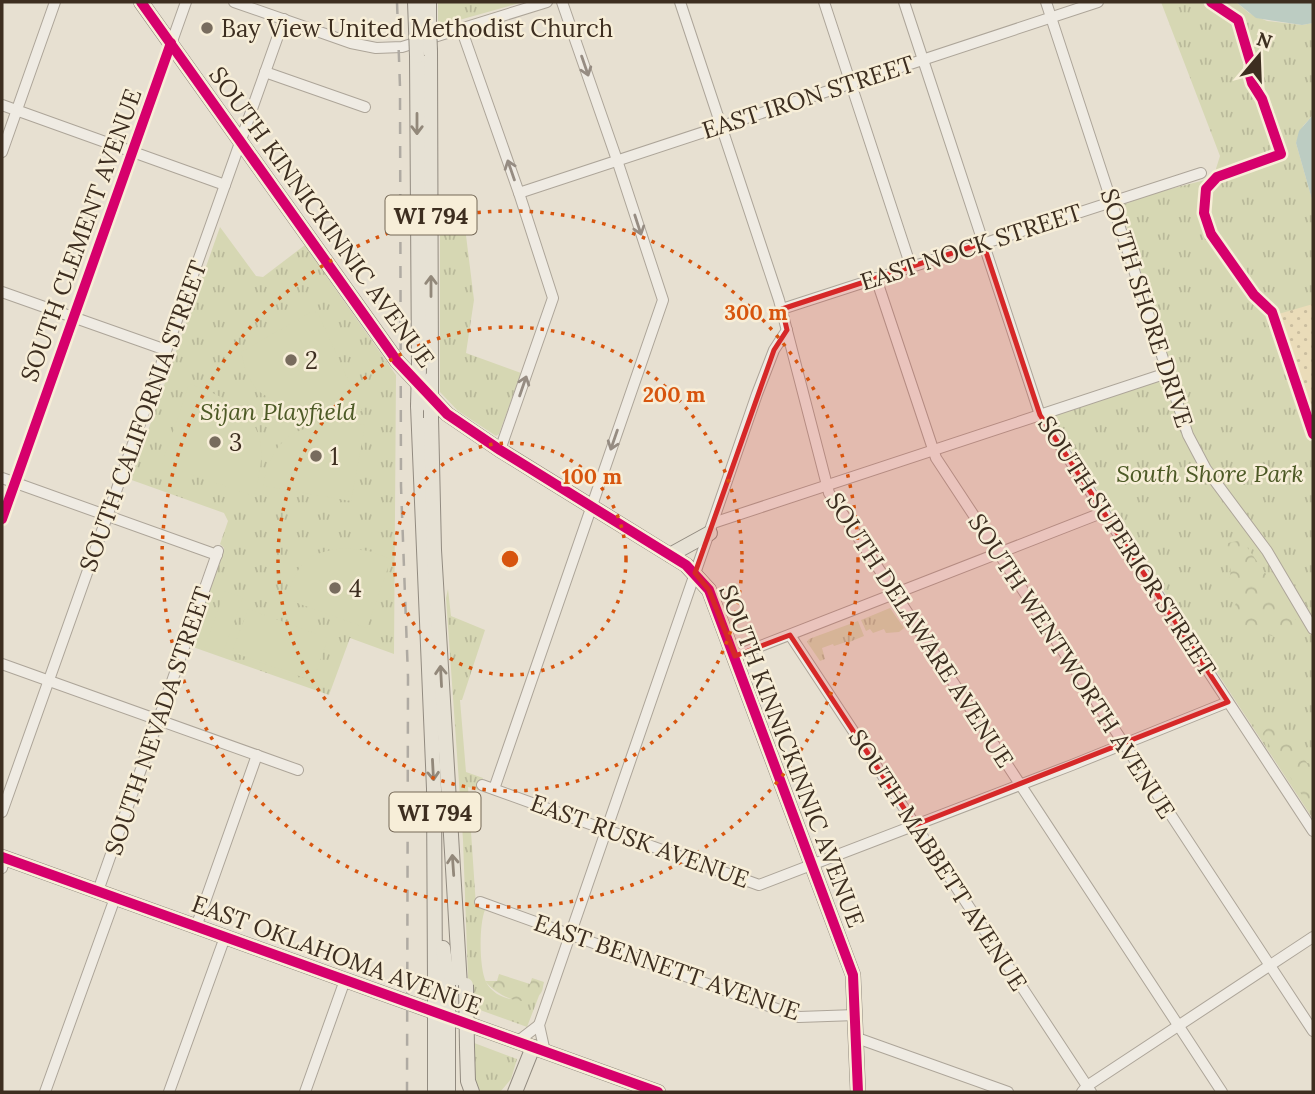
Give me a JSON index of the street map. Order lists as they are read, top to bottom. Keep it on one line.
{"streets":{"main road":["WI 794","SOUTH KINNICKINNIC AVENUE","EAST OKLAHOMA AVENUE"],"street":["EAST IRON STREET","SOUTH CLEMENT AVENUE","EAST NOCK STREET","SOUTH SHORE DRIVE","SOUTH CALIFORNIA STREET","SOUTH SUPERIOR STREET","SOUTH DELAWARE AVENUE","SOUTH WENTWORTH AVENUE","SOUTH NEVADA STREET","EAST RUSK AVENUE","SOUTH MABBETT AVENUE","EAST BENNETT AVENUE"]},"crossings":[["EAST IRON STREET","SOUTH SHORE DRIVE"],["EAST IRON STREET","SOUTH SUPERIOR STREET"],["EAST IRON STREET","SOUTH DELAWARE AVENUE"],["SOUTH KINNICKINNIC AVENUE","SOUTH CLEMENT AVENUE"],["SOUTH KINNICKINNIC AVENUE","SOUTH CALIFORNIA STREET"],["SOUTH KINNICKINNIC AVENUE","EAST RUSK AVENUE"],["SOUTH KINNICKINNIC AVENUE","EAST BENNETT AVENUE"],["EAST NOCK STREET","SOUTH SHORE DRIVE"],["EAST NOCK STREET","SOUTH SUPERIOR STREET"],["EAST NOCK STREET","SOUTH DELAWARE AVENUE"],["EAST NOCK STREET","SOUTH WENTWORTH AVENUE"],["SOUTH CALIFORNIA STREET","SOUTH NEVADA STREET"],["SOUTH SUPERIOR STREET","EAST RUSK AVENUE"],["SOUTH DELAWARE AVENUE","EAST RUSK AVENUE"],["SOUTH WENTWORTH AVENUE","EAST RUSK AVENUE"],["SOUTH NEVADA STREET","EAST OKLAHOMA AVENUE"],["EAST RUSK AVENUE","SOUTH MABBETT AVENUE"]],"parks":["Sijan Playfield","South Shore Park"],"places":["Bay View United Methodist Church","2","3","1","4"],"north":"top","rings":["300 m","200 m","100 m"]}
